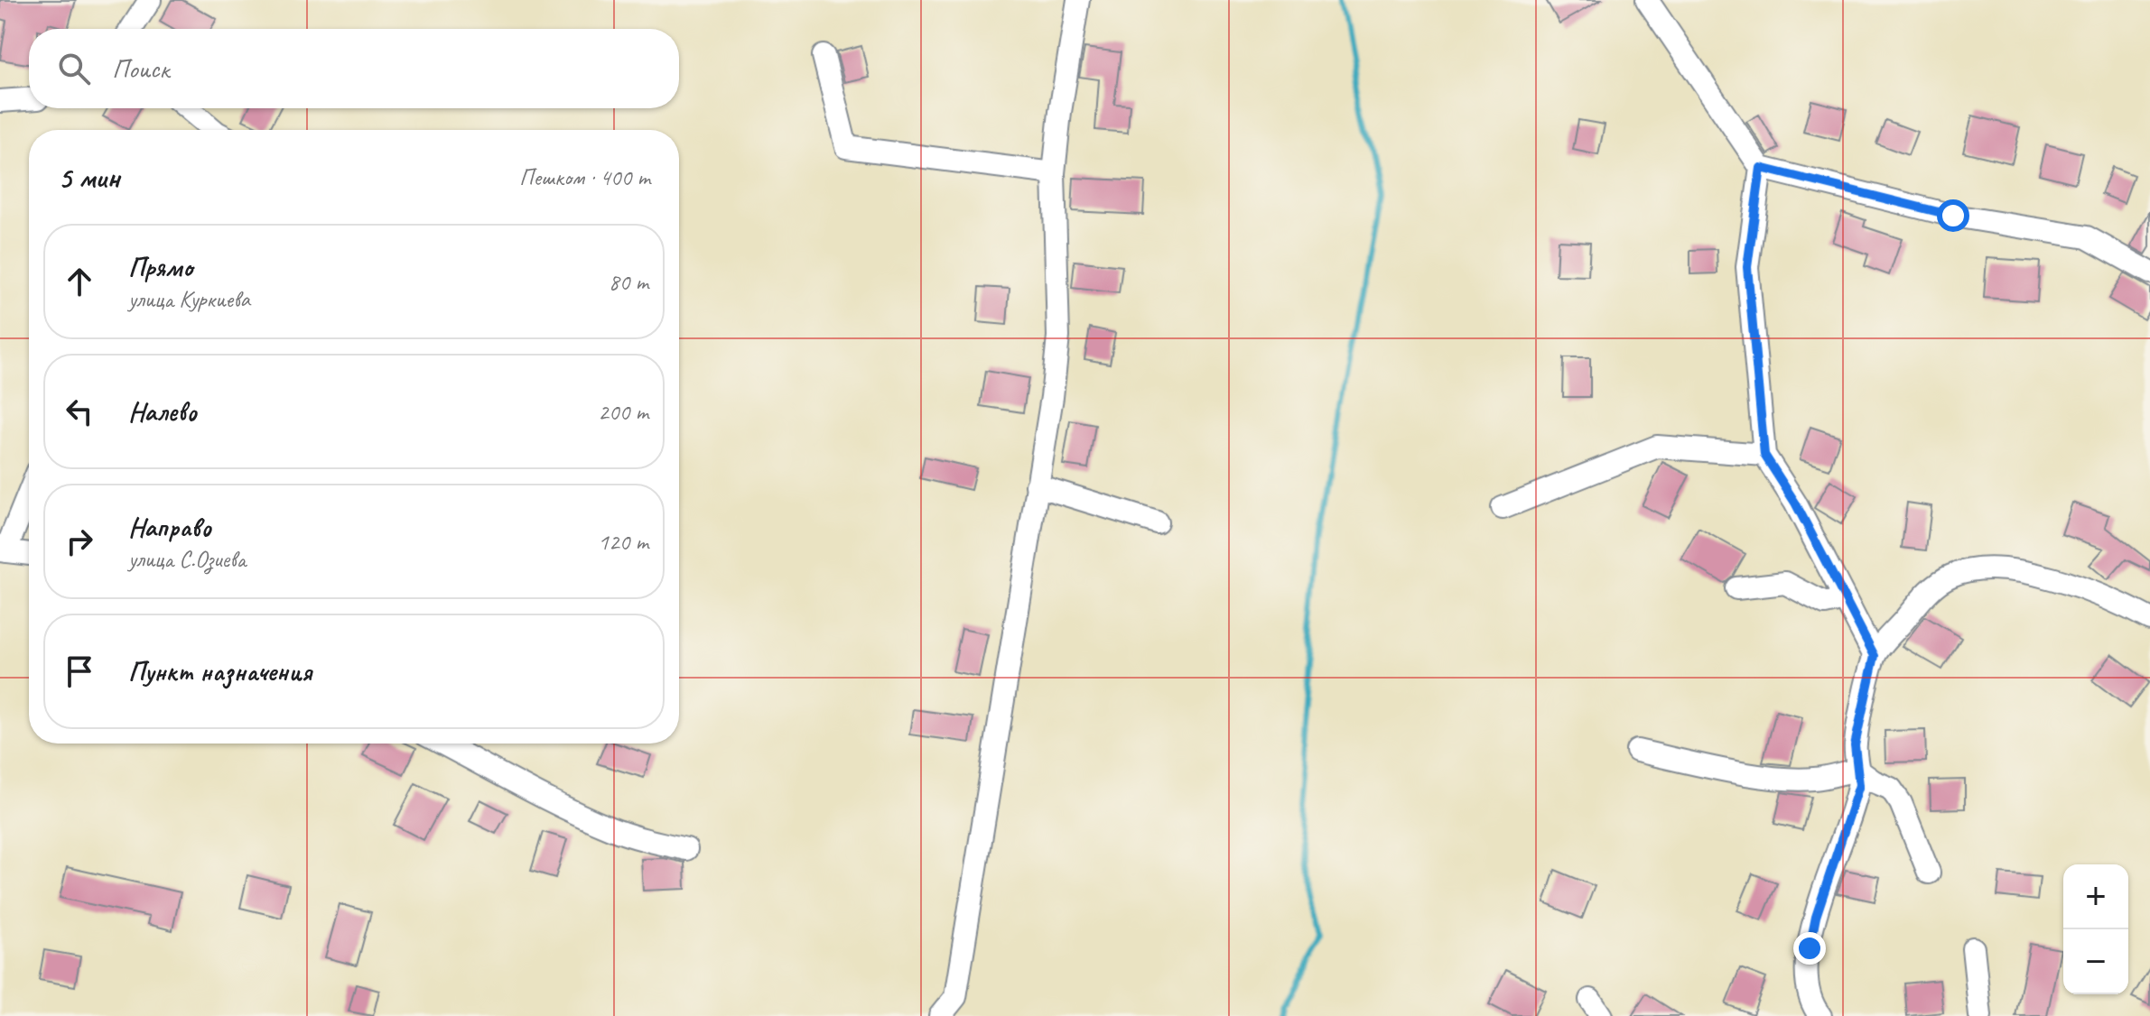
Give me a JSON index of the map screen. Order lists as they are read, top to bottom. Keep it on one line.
{"page":{"search":"Поиск","heading":["5 мин","Пешком · 400 m"],"list":[["Прямо","улица Куркиева","80 m"],["Налево","200 m"],["Направо","улица С.Озиева","120 m"],"Пункт назначения"],"map_buttons":["+","−"]}}
